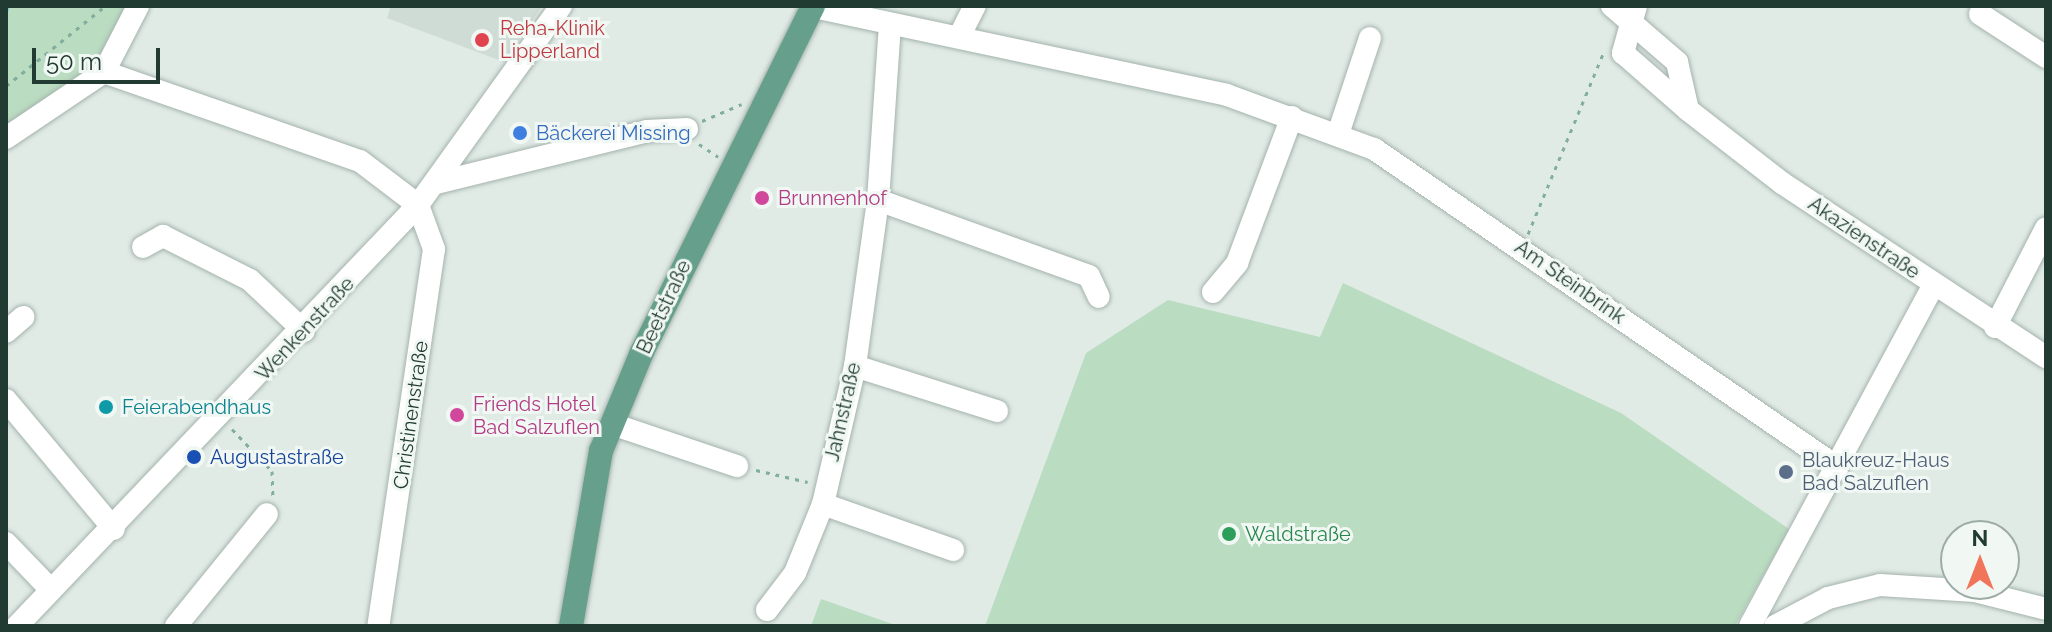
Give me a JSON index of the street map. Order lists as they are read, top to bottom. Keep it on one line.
{"streets":{"main road":["Beetstraße"],"street":["Akazienstraße","Am Steinbrink","Wenkenstraße","Jahnstraße","Christinenstraße"]},"crossings":[["Am Steinbrink","Beetstraße"],["Am Steinbrink","Jahnstraße"],["Wenkenstraße","Christinenstraße"]],"places":["Reha-Klinik Lipperland","Bäckerei Missing","Brunnenhof","Feierabendhaus","Friends Hotel Bad Salzuflen","Augustastraße","Blaukreuz-Haus Bad Salzuflen","Waldstraße"],"scale_bar":"50 m","north":"top"}
